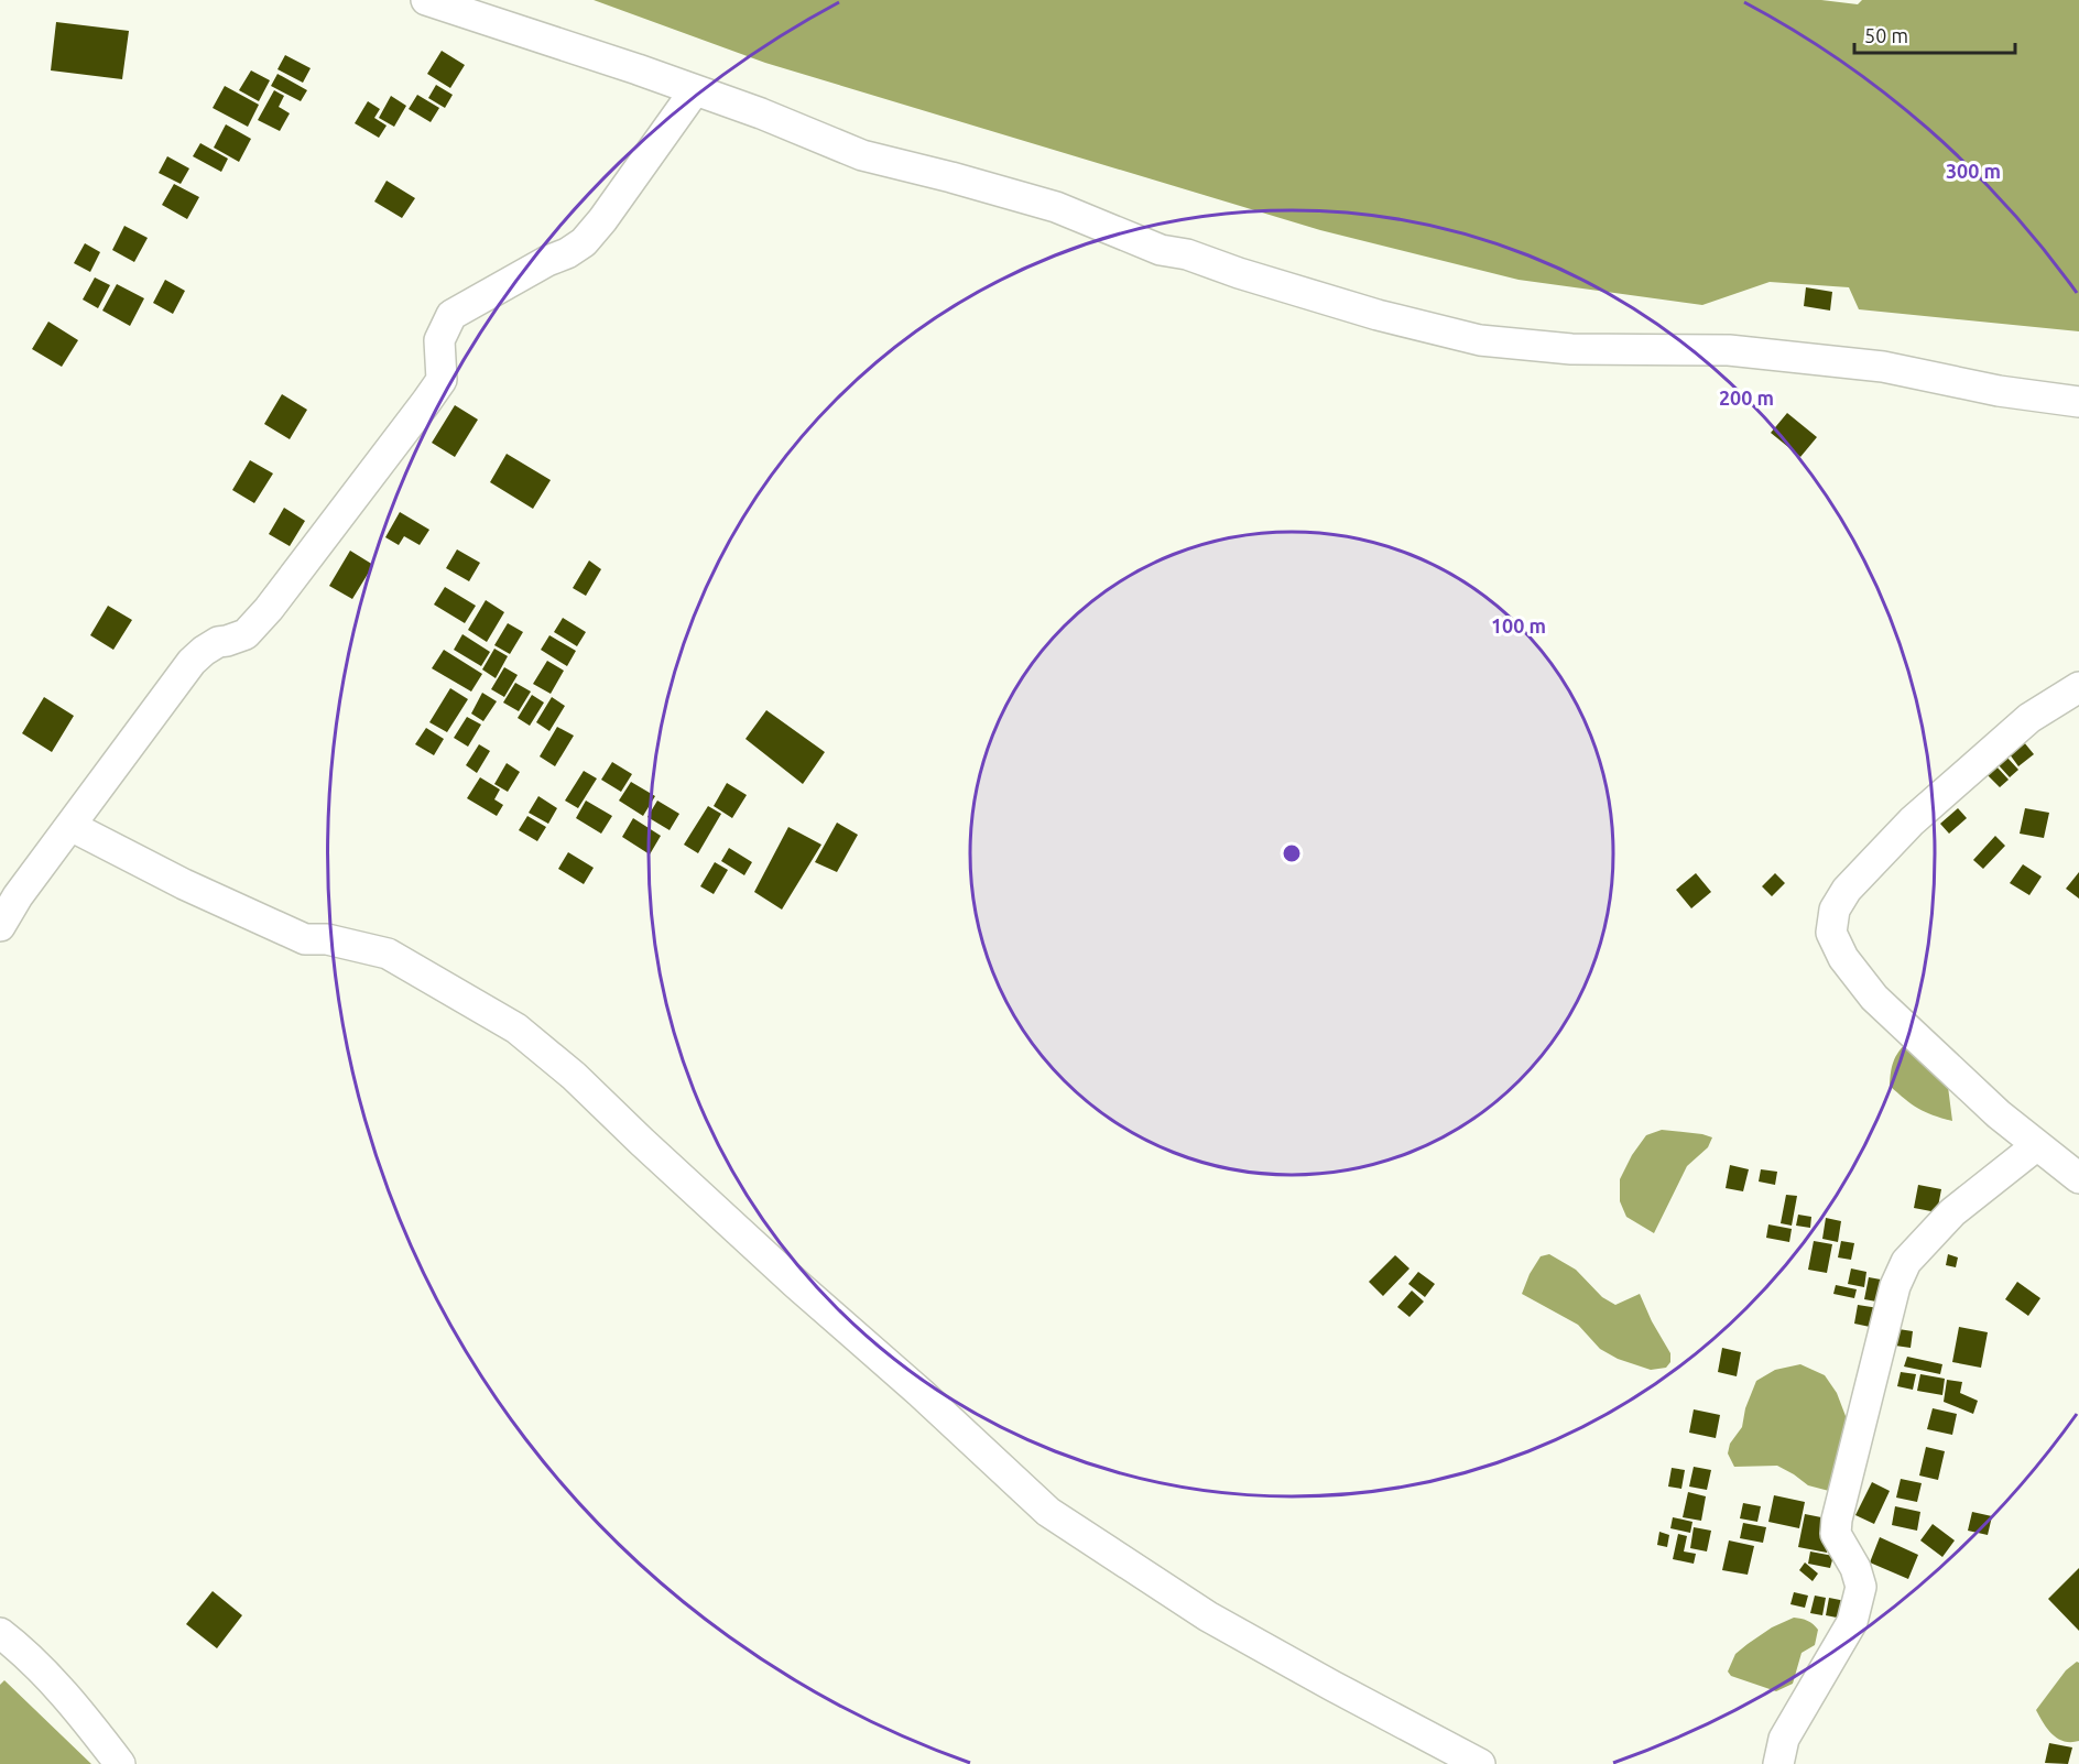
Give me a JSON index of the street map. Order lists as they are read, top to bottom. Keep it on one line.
{"scale_bar":"50 m","rings":["300 m","200 m","100 m"]}
